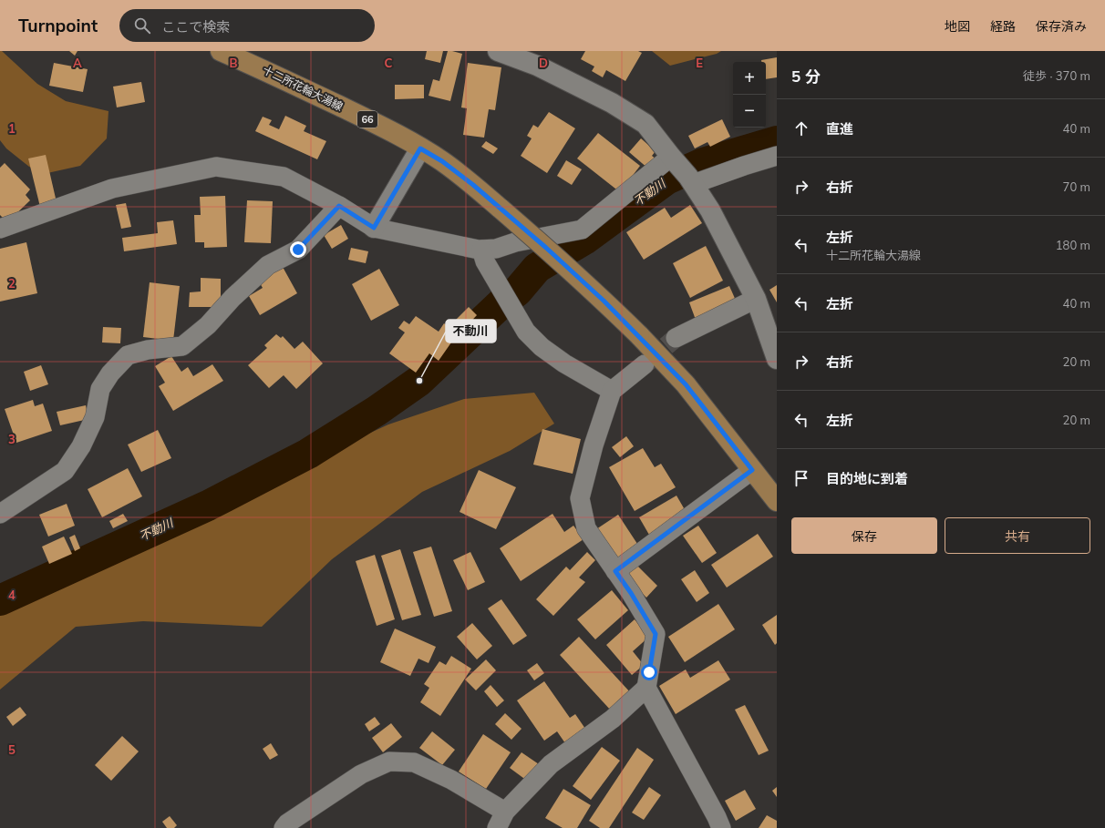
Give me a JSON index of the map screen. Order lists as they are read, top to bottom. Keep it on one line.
{"streets":{"main road":["十二所花輪大湯線","66"]},"water":["不動川"],"places":["不動川"],"page":{"header":"Turnpoint","search":"ここで検索","nav":["地図","経路","保存済み"],"heading":["5 分","徒歩 · 370 m"],"map_buttons":["+","−"],"list":[["直進","40 m"],["右折","70 m"],["左折","十二所花輪大湯線","180 m"],["左折","40 m"],["右折","20 m"],["左折","20 m"],"目的地に到着"],"buttons":["保存","共有"]},"grid":{"columns":["A","B","C","D","E"],"rows":["1","2","3","4","5"]}}
